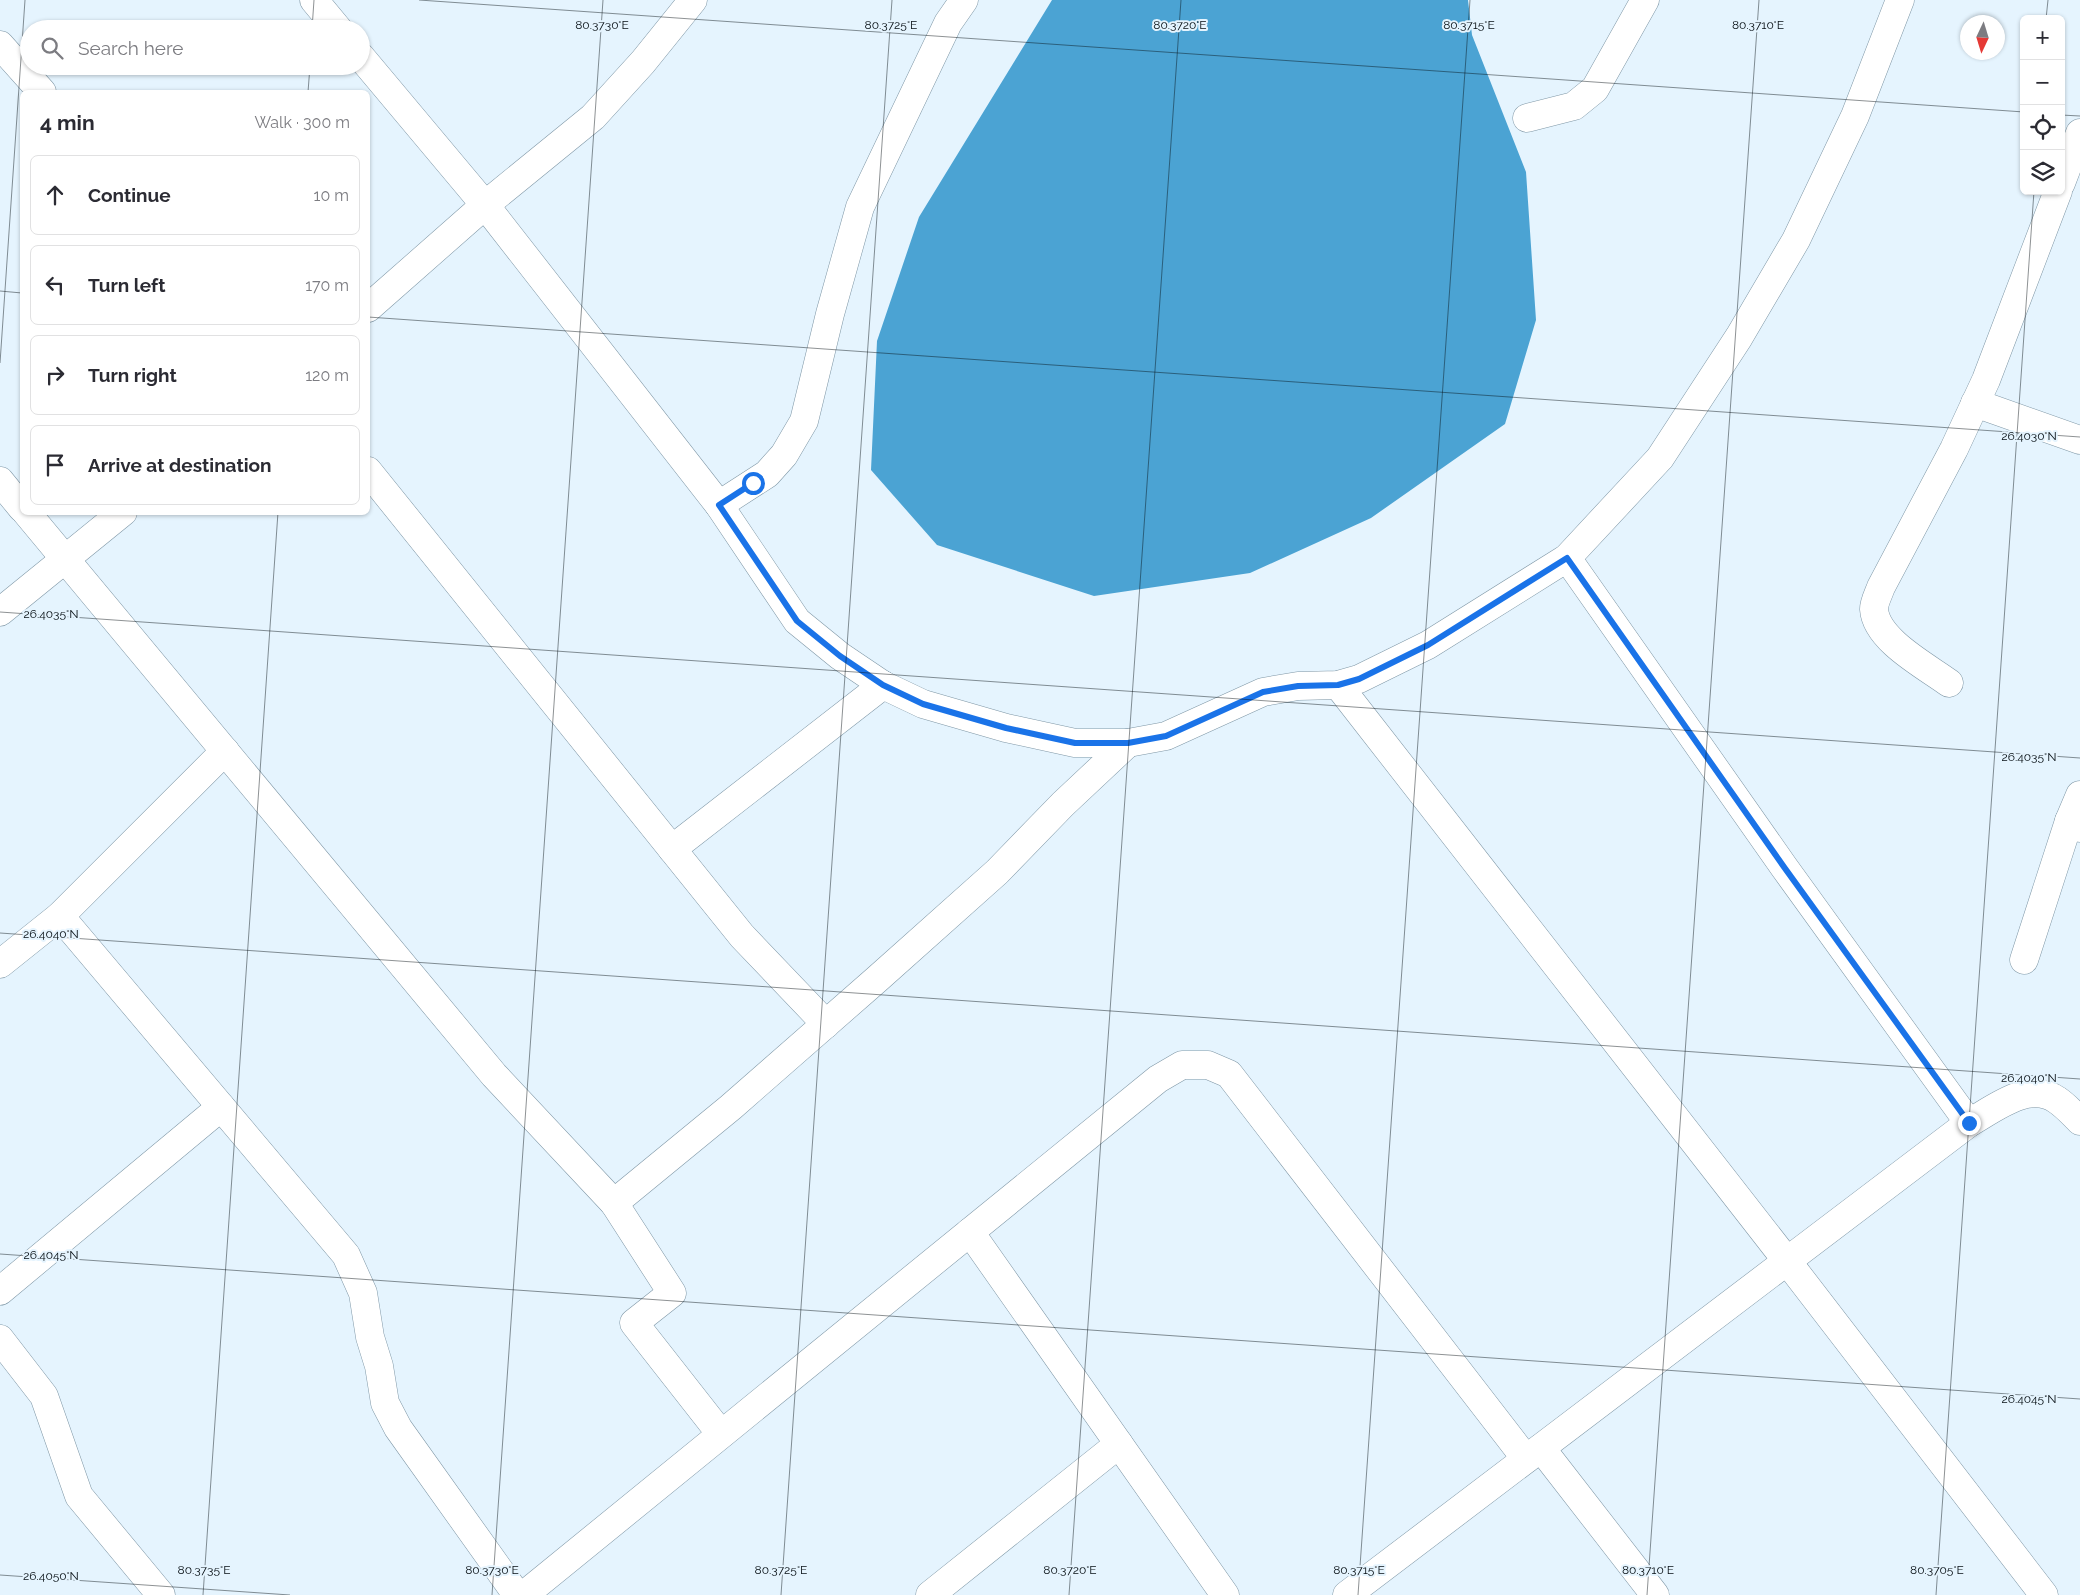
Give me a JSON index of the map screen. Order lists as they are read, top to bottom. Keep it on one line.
{"north":"bottom","page":{"map_buttons":["+","−"],"search":"Search here","heading":["4 min","Walk · 300 m"],"list":[["Continue","10 m"],["Turn left","170 m"],["Turn right","120 m"],"Arrive at destination"]},"coordinates":["80.3730°E","80.3725°E","80.3720°E","80.3715°E","80.3710°E","26.4030°N","26.4035°N","26.4040°N","26.4045°N","80.3735°E","80.3705°E","26.4050°N"]}
